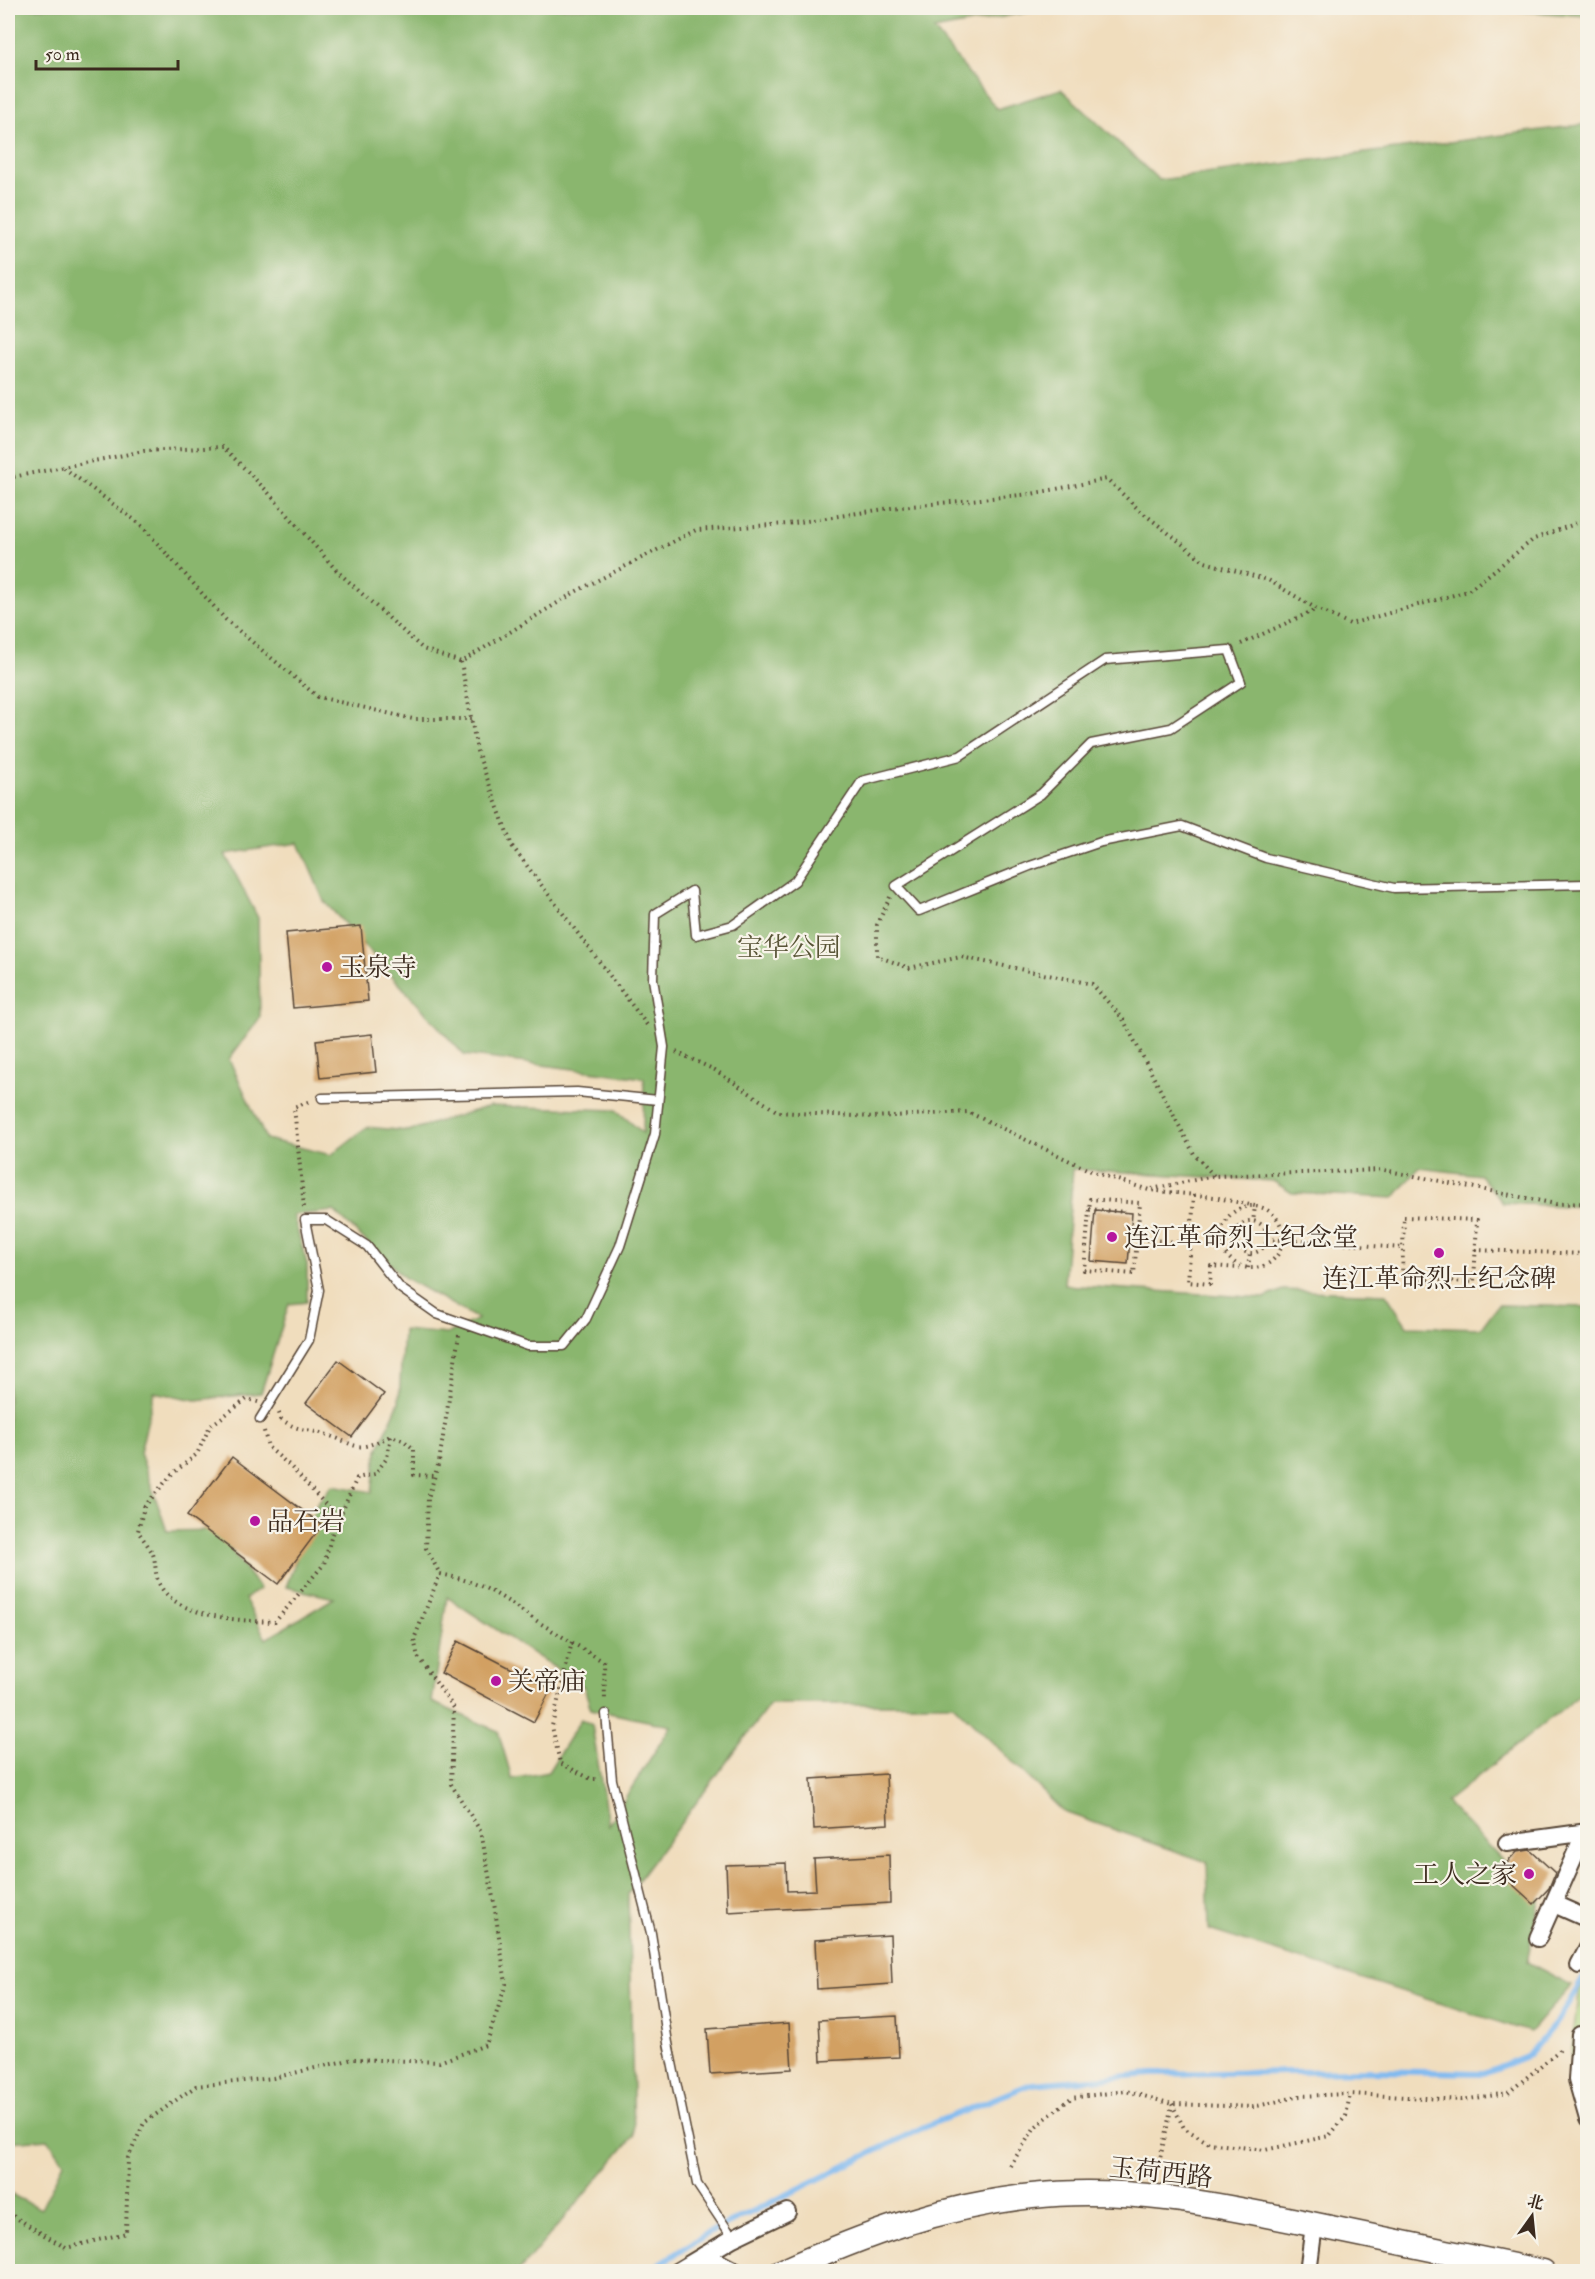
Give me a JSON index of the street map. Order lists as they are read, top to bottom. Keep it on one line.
{"streets":{"main road":["玉荷西路"]},"parks":["宝华公园"],"places":["玉泉寺","连江革命烈士纪念堂","连江革命烈士纪念碑","品石岩","关帝庙","工人之家"],"scale_bar":"50 m","north":"top"}
